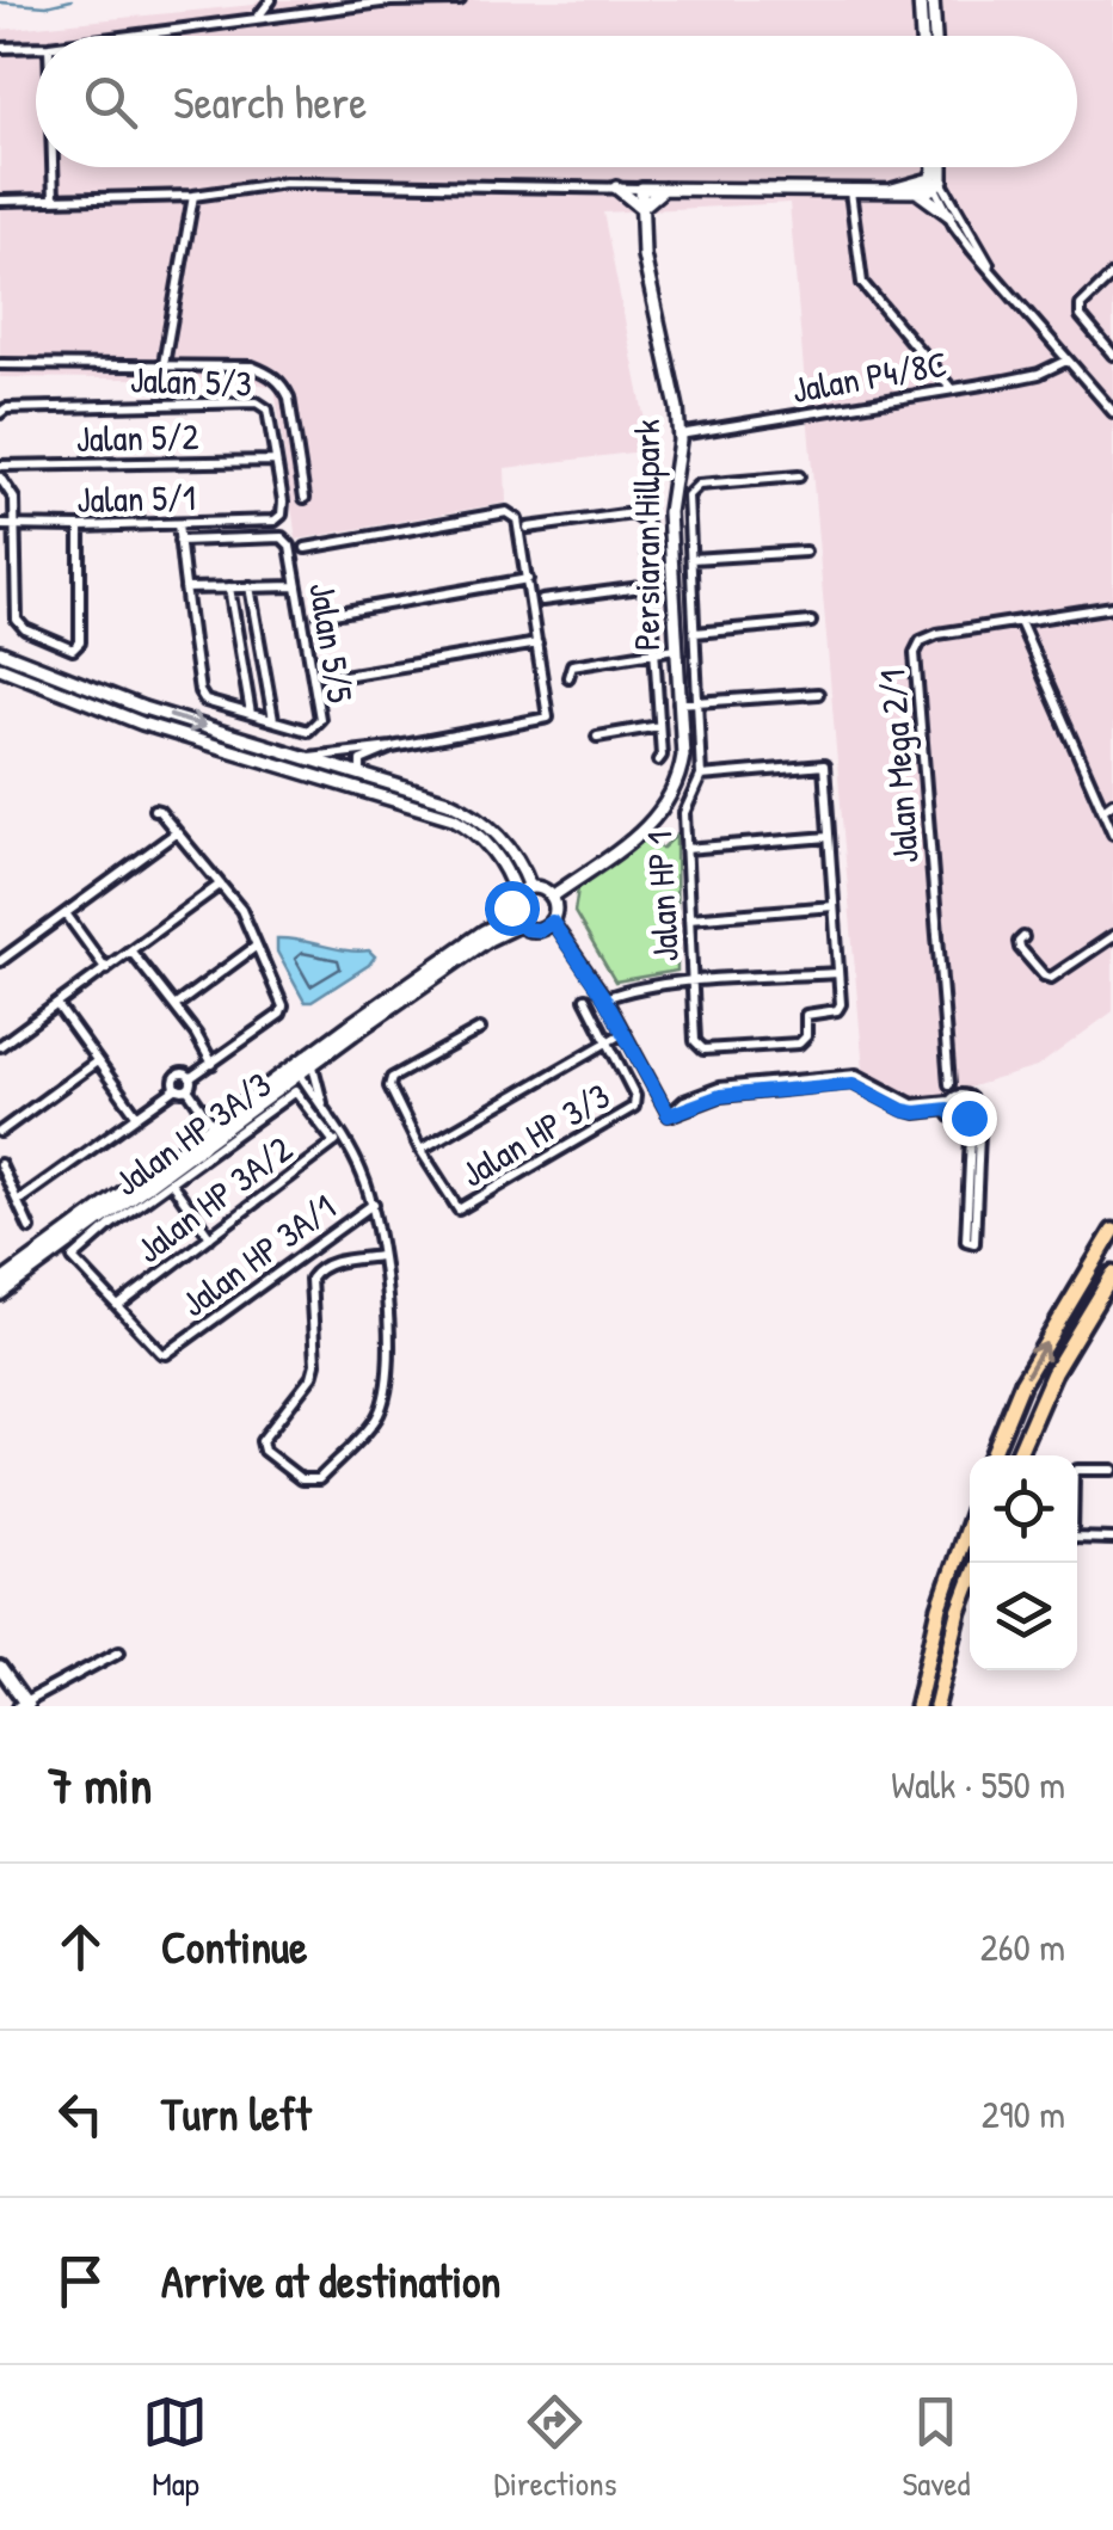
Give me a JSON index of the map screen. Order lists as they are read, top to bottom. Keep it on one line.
{"streets":{"street":["Jalan P4/8C","Jalan 5/3","Jalan 5/2","Jalan 5/1","Persiaran Hillpark","Jalan 5/5","Jalan Mega 2/1","Jalan HP 1","Jalan HP 3A/3","Jalan HP 3/3","Jalan HP 3A/2","Jalan HP 3A/1"]},"crossings":[["Jalan P4/8C","Persiaran Hillpark"],["Jalan 5/3","Jalan 5/2"],["Jalan 5/3","Jalan 5/1"],["Jalan 5/1","Jalan 5/5"],["Jalan HP 3A/3","Jalan HP 3A/2"],["Jalan HP 3A/3","Jalan HP 3A/1"],["Jalan HP 3A/2","Jalan HP 3A/1"]],"page":{"search":"Search here","heading":["7 min","Walk · 550 m"],"list":[["Continue","260 m"],["Turn left","290 m"],"Arrive at destination"],"nav":["Map","Directions","Saved"]}}
